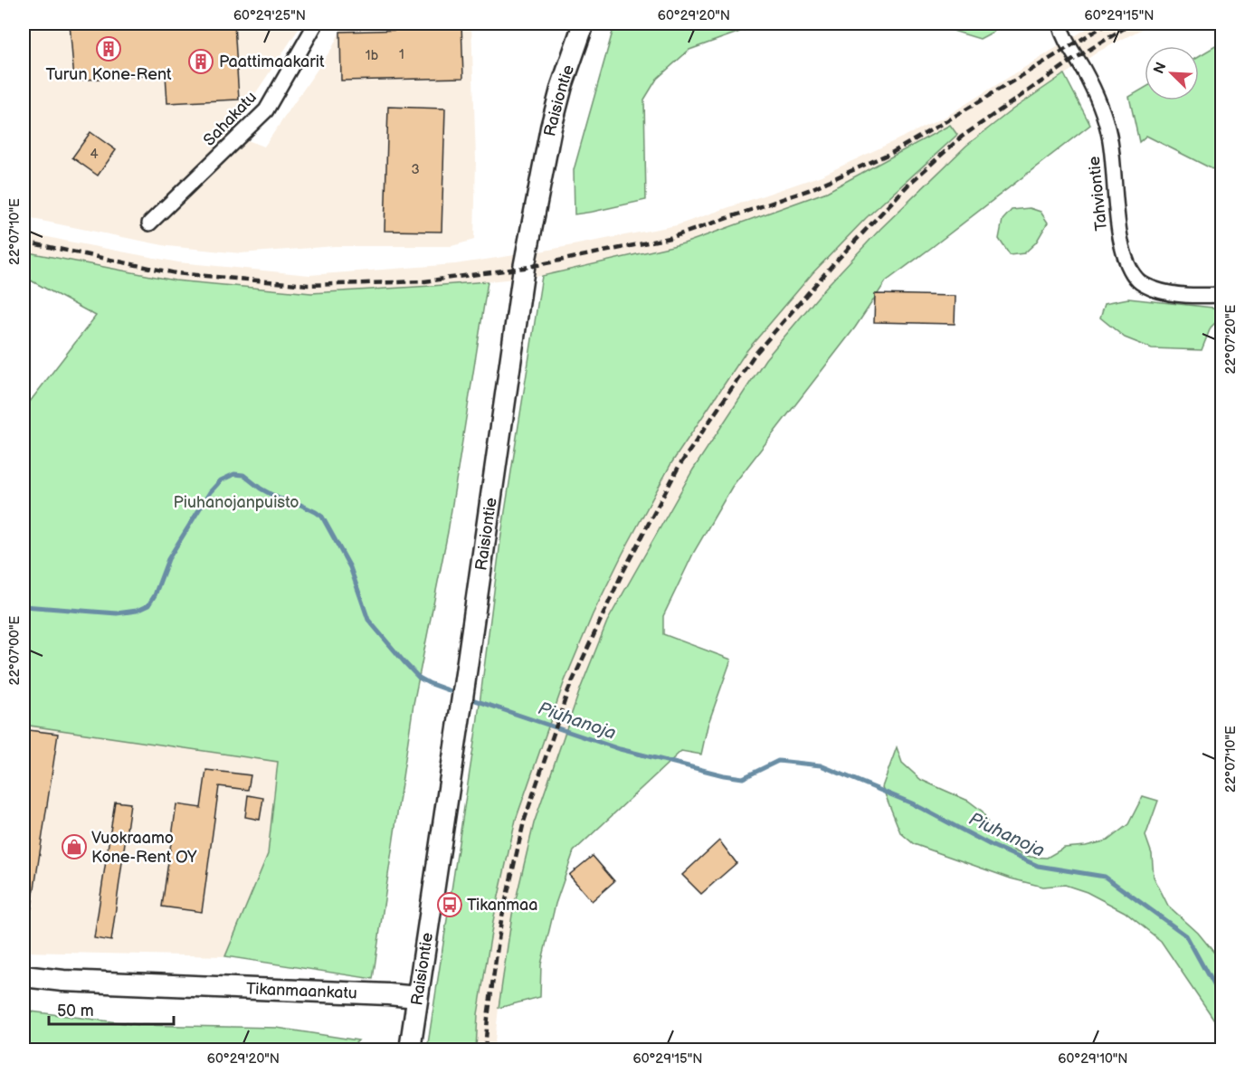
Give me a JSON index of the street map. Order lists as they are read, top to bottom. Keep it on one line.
{"streets":{"main road":["Raisiontie","Tikanmaankatu"],"street":["Sahakatu","Tahviontie"]},"crossings":[["Raisiontie","Tikanmaankatu"]],"water":["Piuhanoja"],"parks":["Piuhanojanpuisto"],"places":{"building":["Turun Kone-Rent","Paattimaakarit"],"shop":["Vuokraamo Kone-Rent OY"],"bus stop":["Tikanmaa"]},"house_numbers":["1","1b","4","3"],"scale_bar":"50 m","north":"top left","coordinates":["60°29'25\"N","60°29'20\"N","60°29'15\"N","22°07'10\"E","22°07'20\"E","22°07'00\"E","60°29'10\"N"]}
